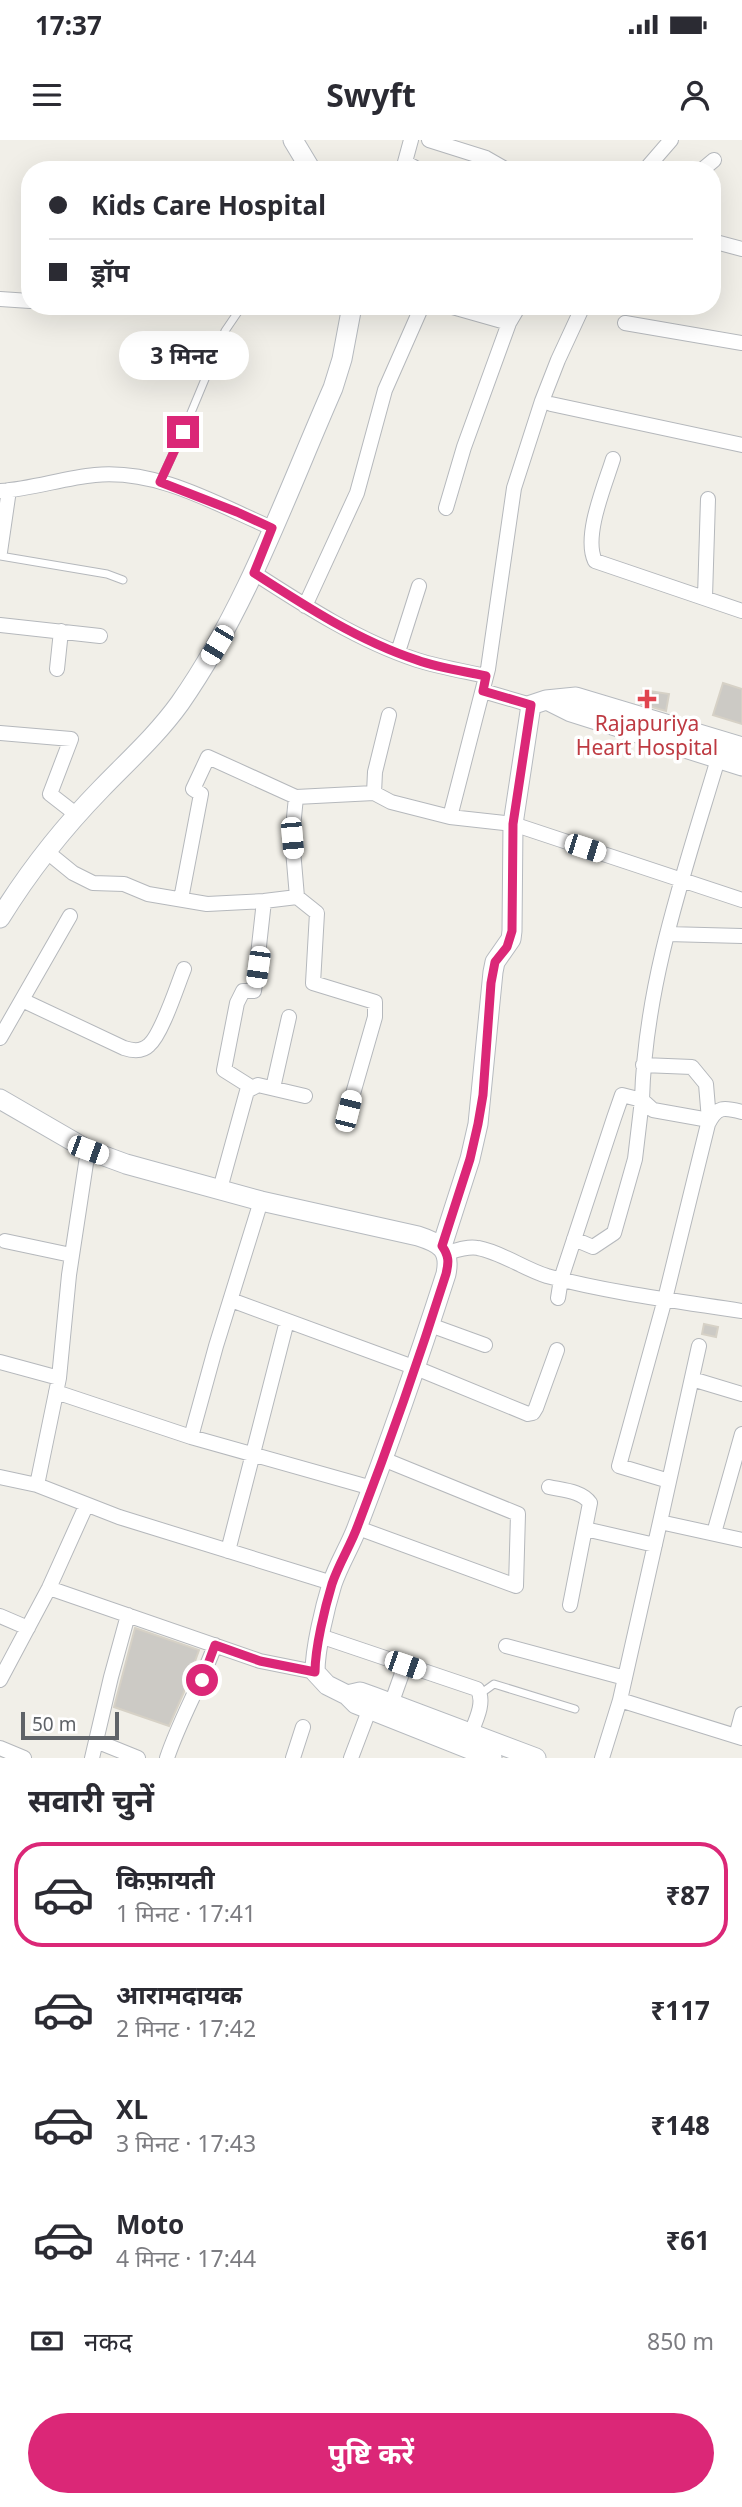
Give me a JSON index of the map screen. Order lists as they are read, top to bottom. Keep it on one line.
{"places":{"health":["Rajapuriya Heart Hospital"]},"scale_bar":"50 m","page":{"status":"17:37","header":"Swyft","banner":["Kids Care Hospital","ड्रॉप"],"bubble":"3 मिनट","scale":"50 m","heading":"सवारी चुनें","list":[{"name":"किफ़ायती","note":"1 मिनट · 17:41","value":"₹87"},{"name":"आरामदायक","note":"2 मिनट · 17:42","value":"₹117"},{"name":"XL","note":"3 मिनट · 17:43","value":"₹148"},{"name":"Moto","note":"4 मिनट · 17:44","value":"₹61"}],"pay":["नकद","850 m"],"buttons":"पुष्टि करें"}}
